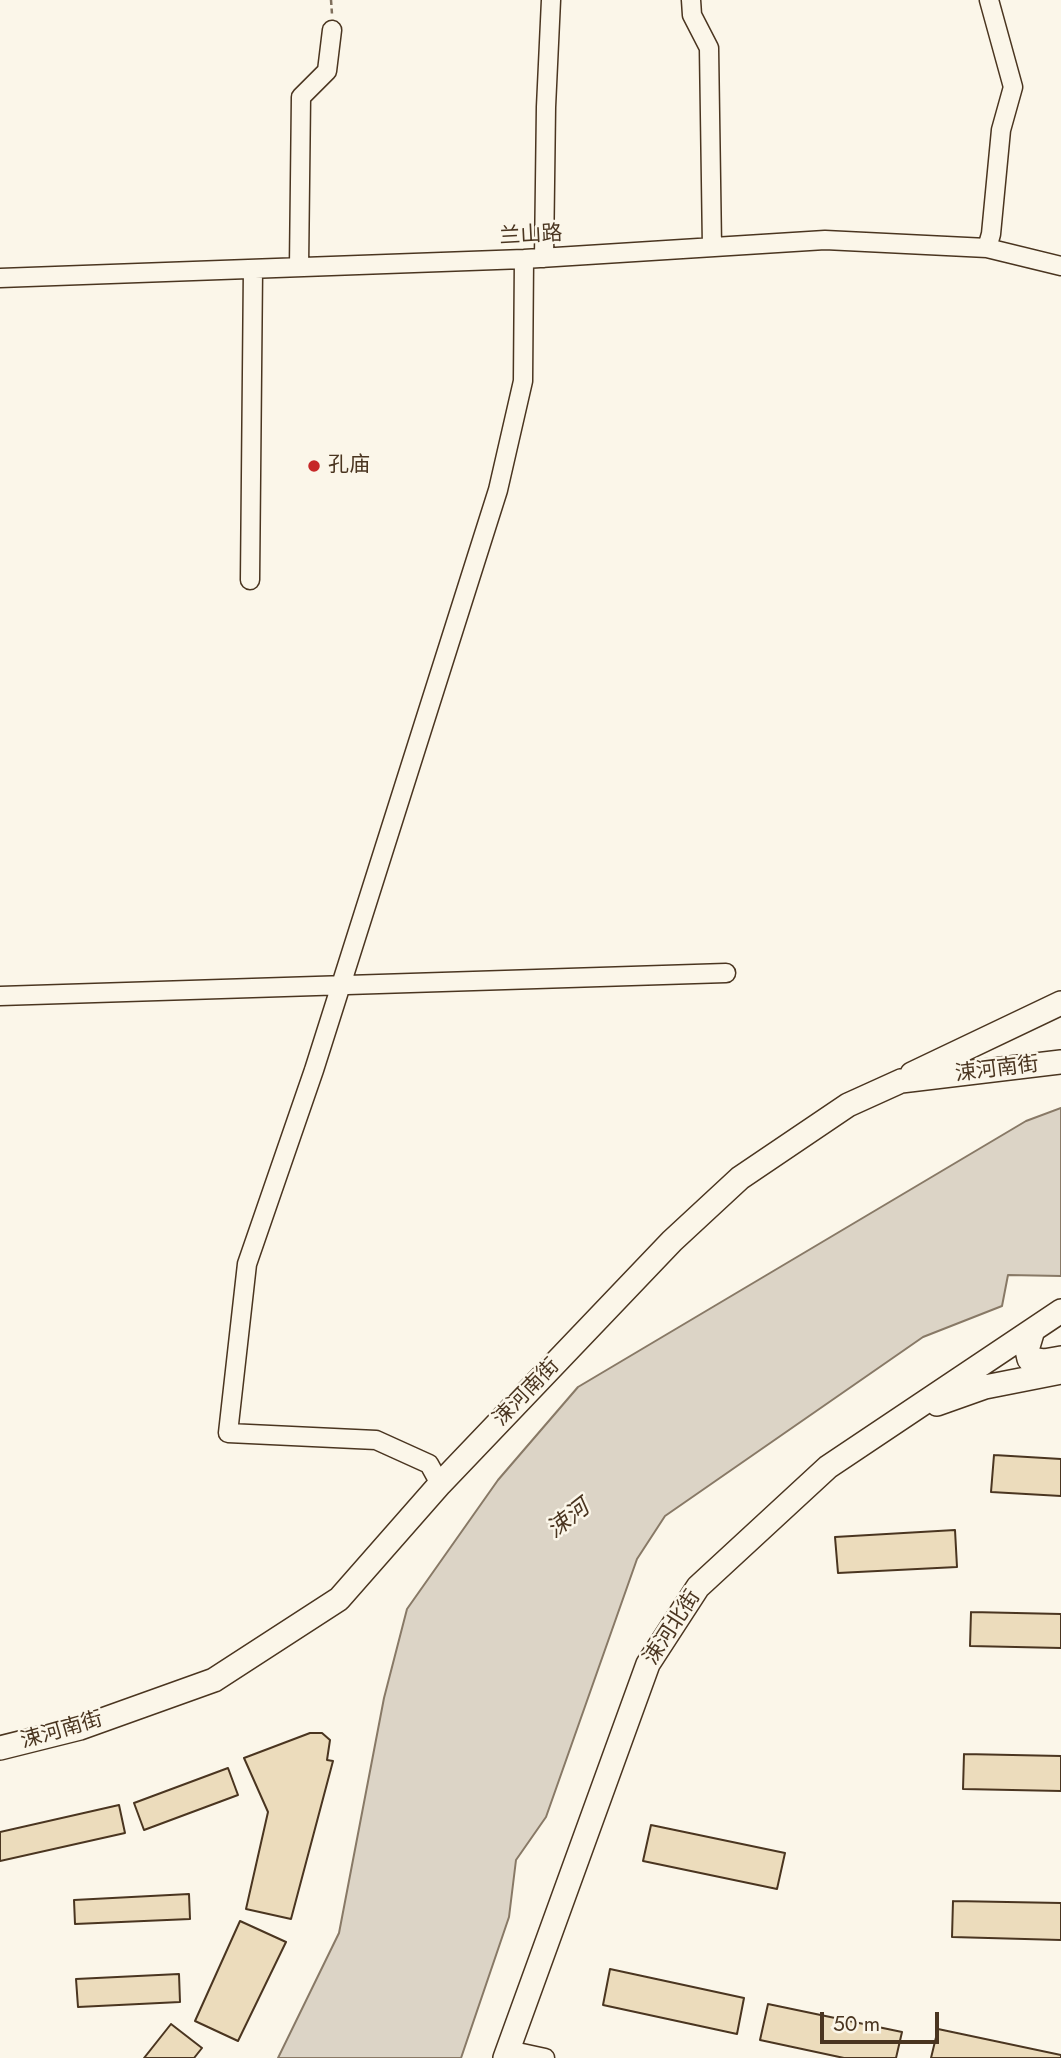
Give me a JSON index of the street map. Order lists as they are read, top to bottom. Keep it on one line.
{"streets":{"main road":["涑河南街","涑河北街"],"street":["兰山路"]},"water":["涑河"],"places":["孔庙"],"scale_bar":"50 m"}
